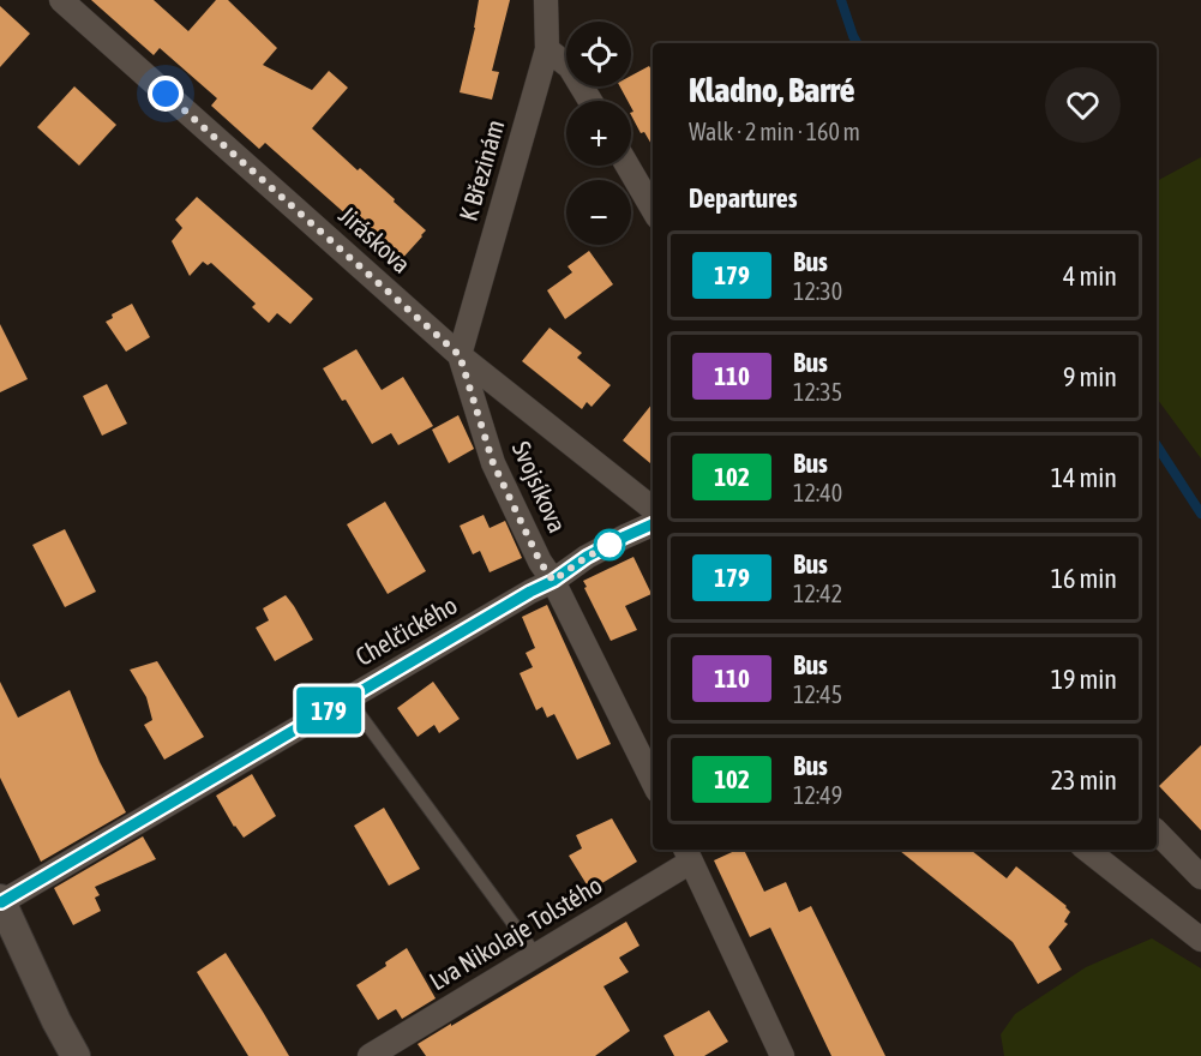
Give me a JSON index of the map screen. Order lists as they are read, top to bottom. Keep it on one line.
{"streets":{"street":["K Březinám","Jiráskova","Svojsíkova","Chelčického","Lva Nikolaje Tolstého"]},"crossings":[["K Březinám","Jiráskova"],["K Březinám","Svojsíkova"],["Jiráskova","Svojsíkova"],["Svojsíkova","Chelčického"]],"lines":["bus line 179"],"page":{"on_map":"179","map_buttons":["+","−"],"heading":[["Kladno, Barré","Walk · 2 min · 160 m"],"Departures"],"list":[{"mark":"179","name":"Bus","note":"12:30","value":"4 min"},{"mark":"110","name":"Bus","note":"12:35","value":"9 min"},{"mark":"102","name":"Bus","note":"12:40","value":"14 min"},{"mark":"179","name":"Bus","note":"12:42","value":"16 min"},{"mark":"110","name":"Bus","note":"12:45","value":"19 min"},{"mark":"102","name":"Bus","note":"12:49","value":"23 min"}]}}
